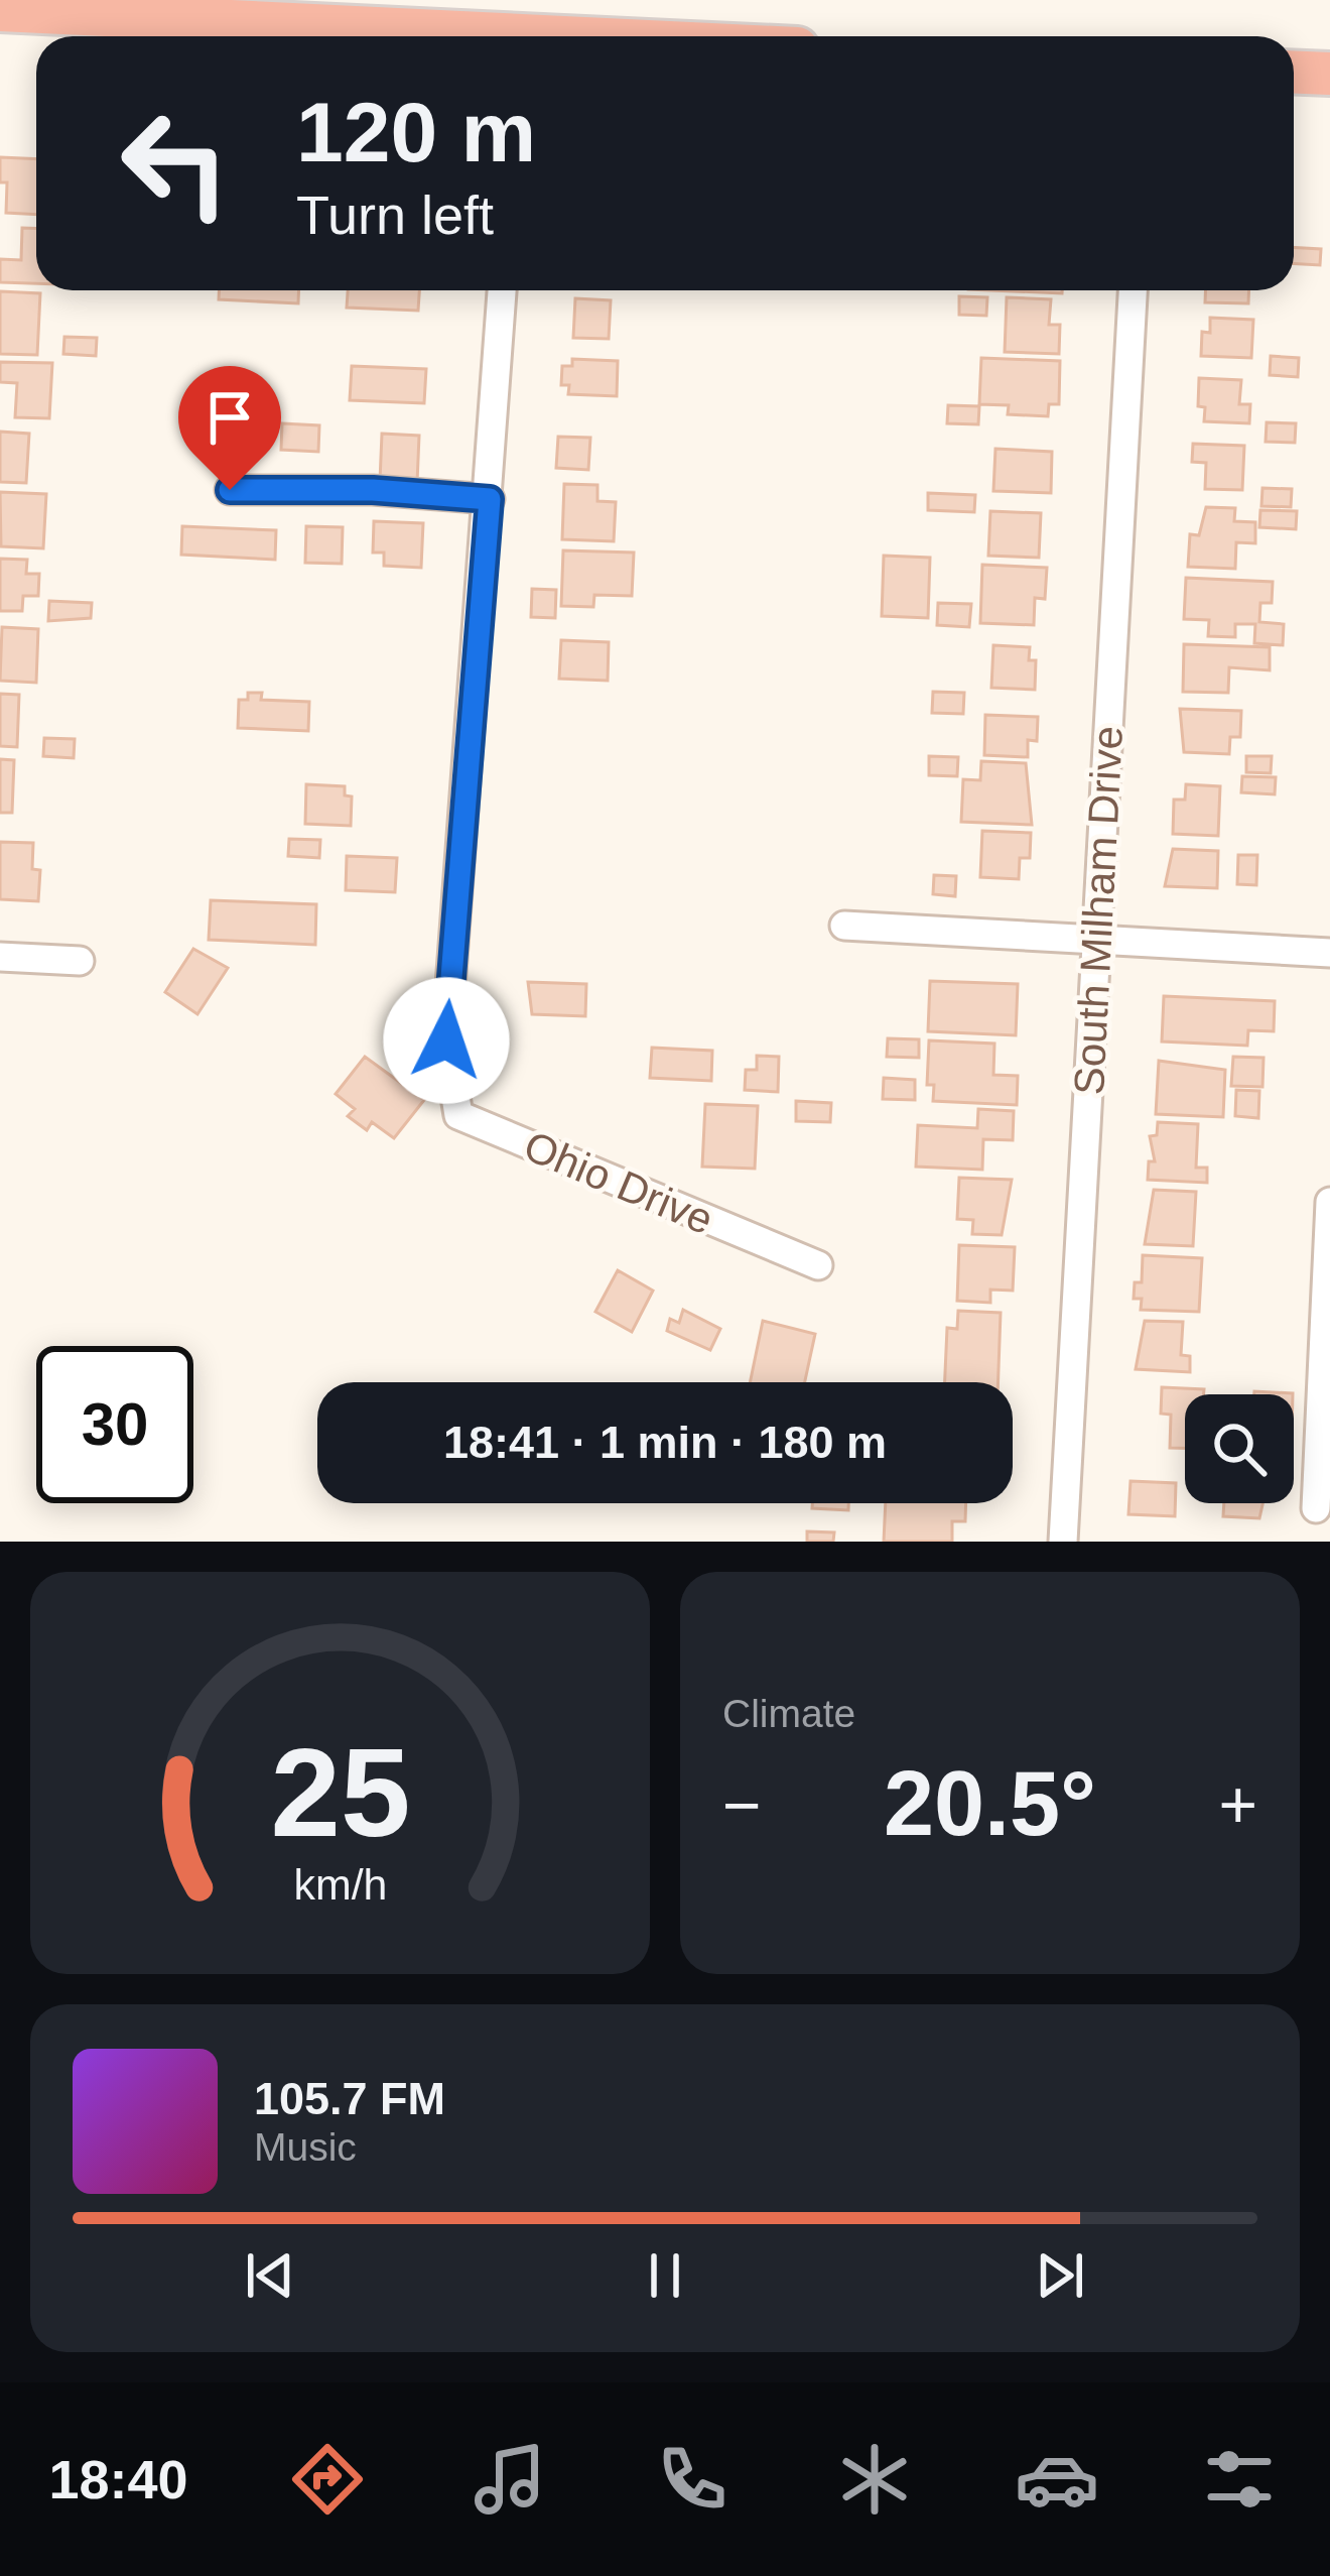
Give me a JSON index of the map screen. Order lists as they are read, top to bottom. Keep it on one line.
{"streets":{"street":["South Milham Drive","Ohio Drive"]},"page":{"turn":["120 m","Turn left"],"limit":"30","trip":"18:41 · 1 min · 180 m","tile":"Climate","heat":["−","20.5°","+"],"song":["105.7 FM","Music"],"tabs":"18:40","gauge":["25","km/h"]}}
